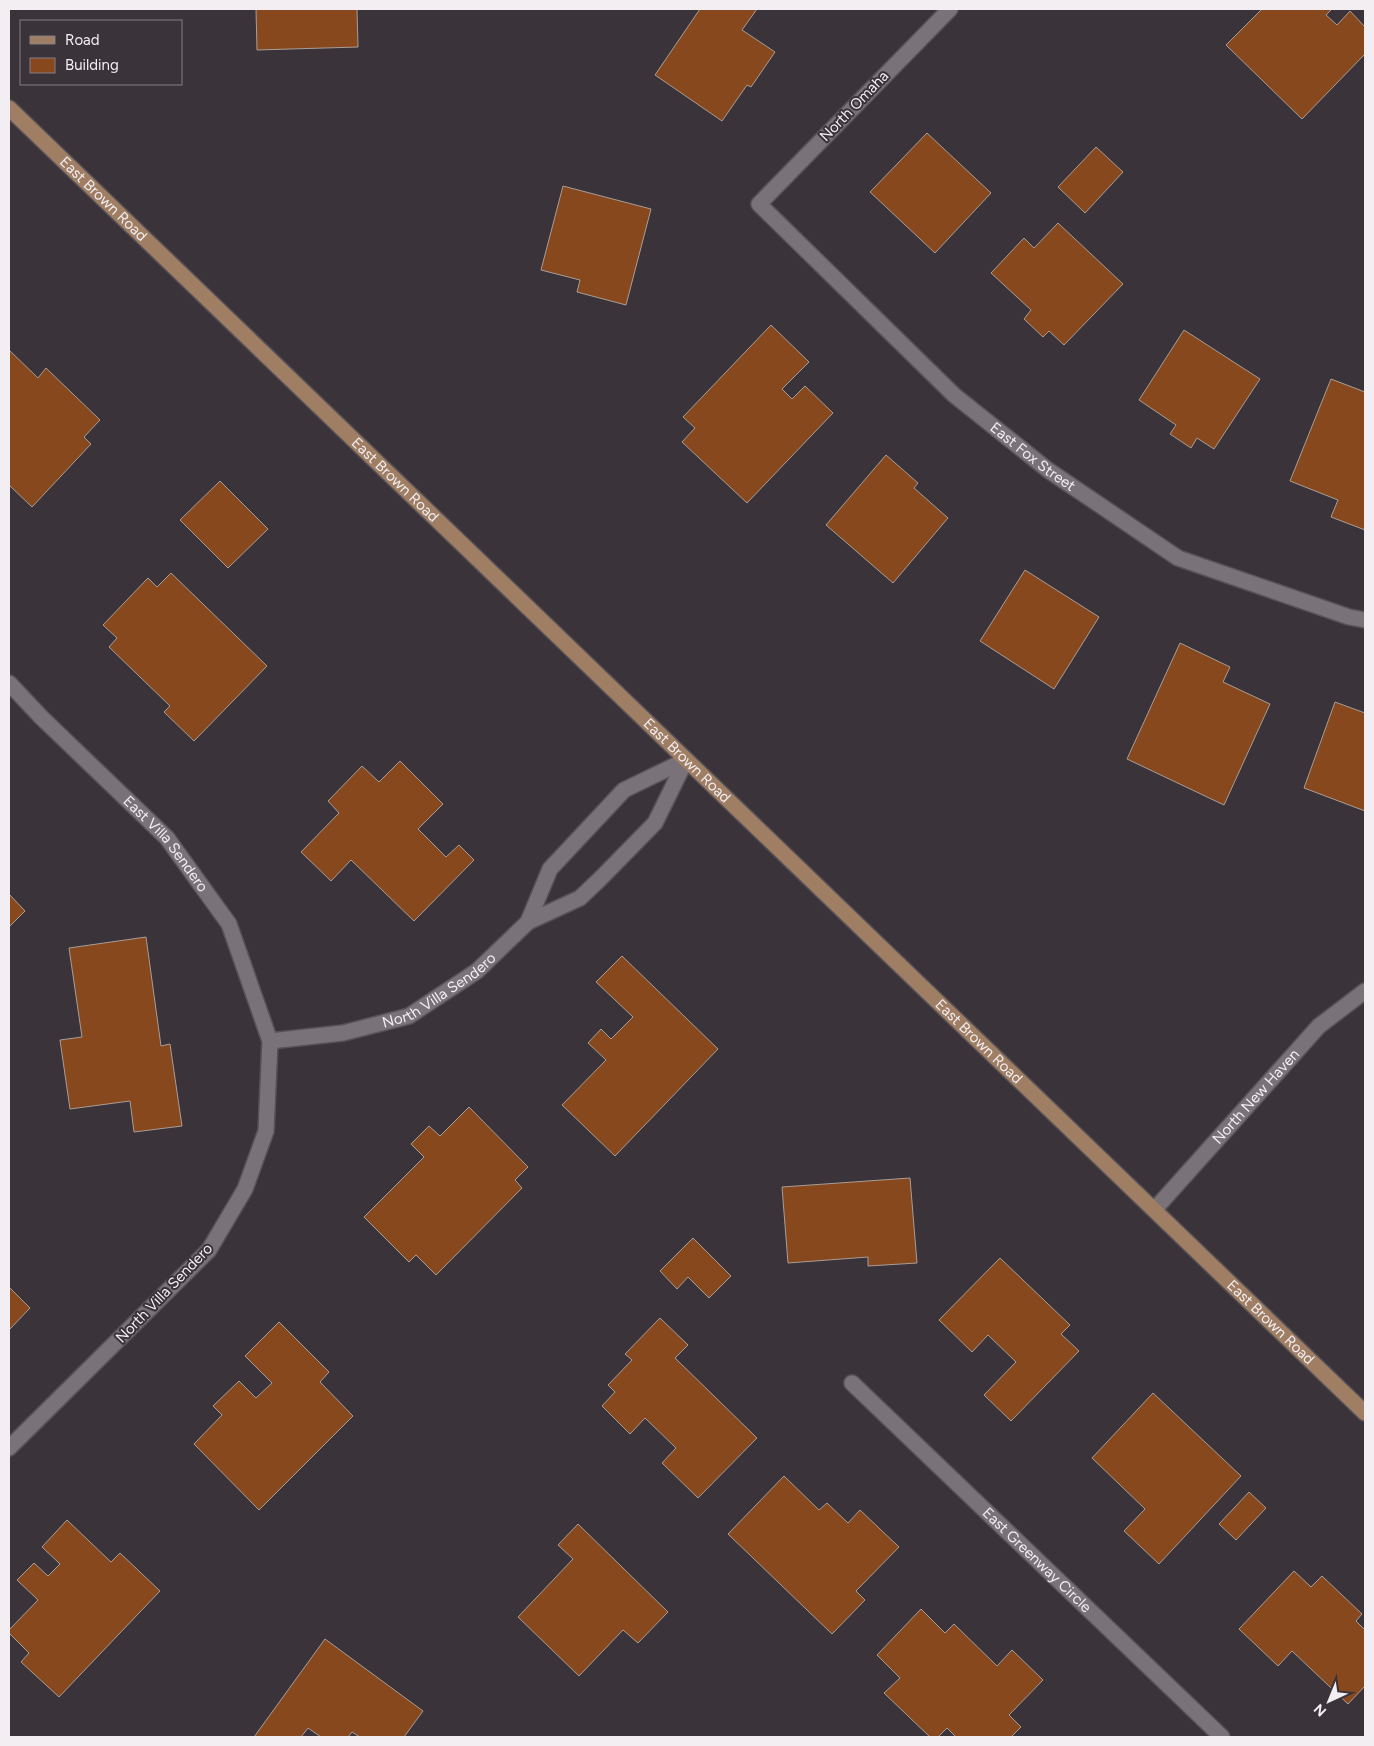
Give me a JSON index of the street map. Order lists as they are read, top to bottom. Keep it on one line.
{"streets":{"main road":["East Brown Road"],"street":["North Omaha","East Fox Street","East Villa Sendero","North Villa Sendero","North New Haven","East Greenway Circle"]},"crossings":[["North Omaha","East Fox Street"],["East Brown Road","North Villa Sendero"],["East Brown Road","North New Haven"],["East Villa Sendero","North Villa Sendero"]],"legend":["Road","Building"],"north":"bottom left"}
